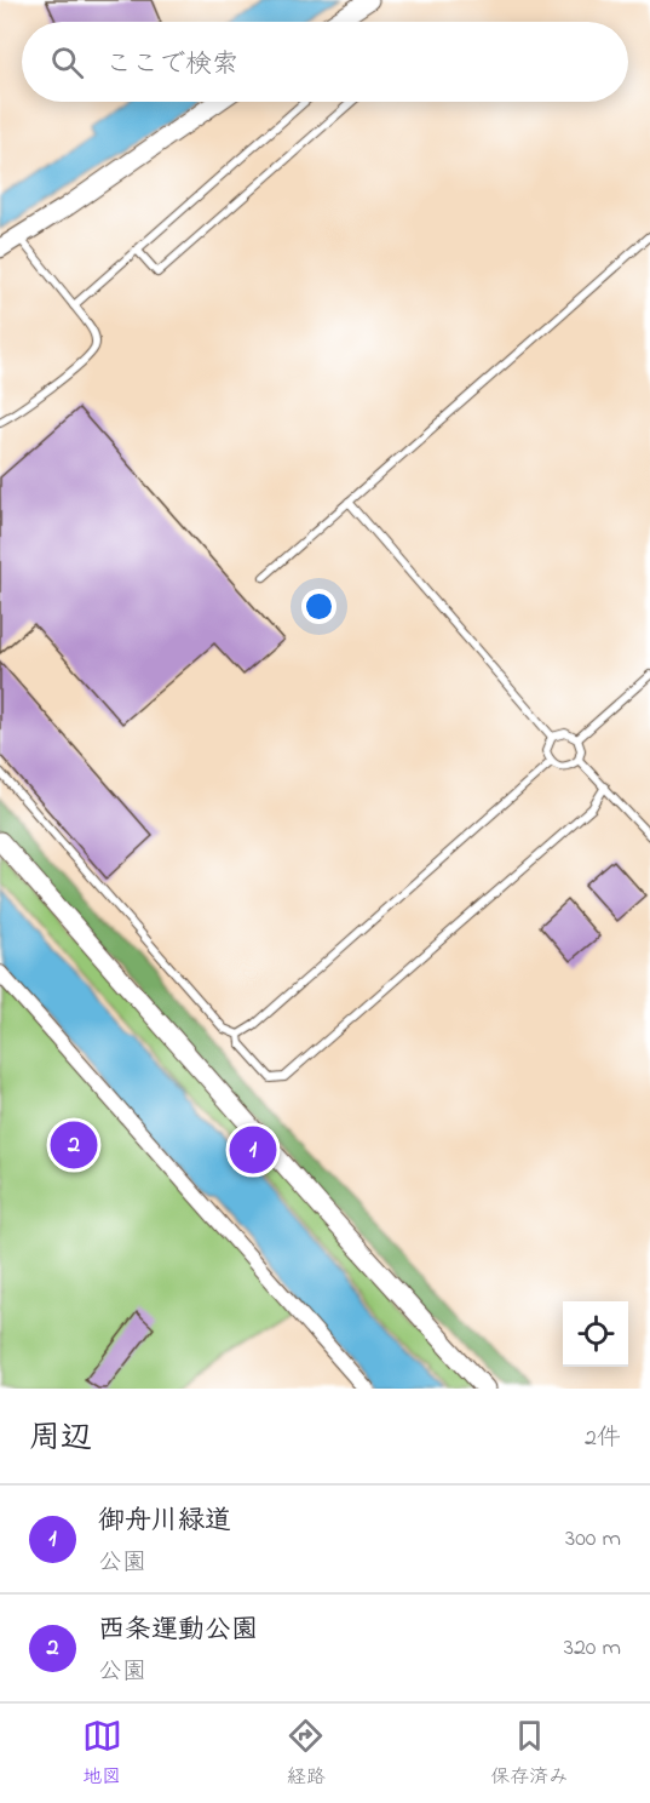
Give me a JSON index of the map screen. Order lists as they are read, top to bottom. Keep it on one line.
{"page":{"search":"ここで検索","pins":["2","1"],"heading":["周辺","2件"],"list":[{"mark":"1","name":"御舟川緑道","note":"公園","value":"300 m"},{"mark":"2","name":"西条運動公園","note":"公園","value":"320 m"}],"nav":["地図","経路","保存済み"]}}
